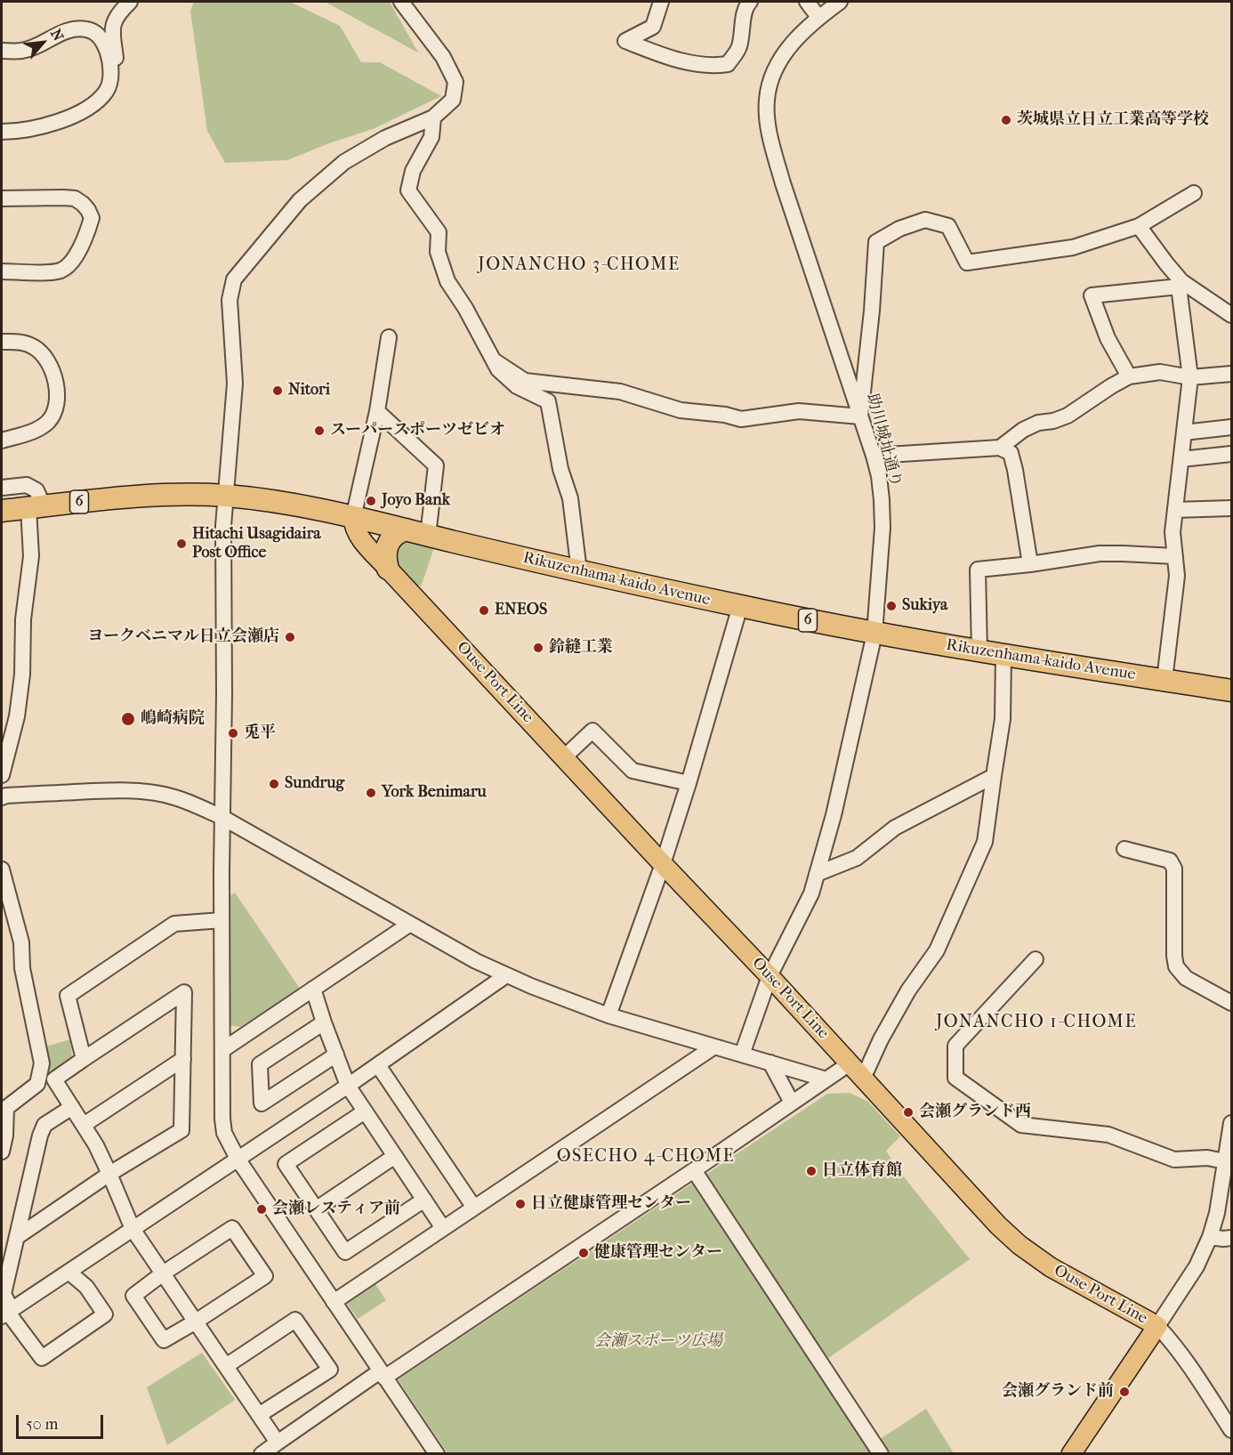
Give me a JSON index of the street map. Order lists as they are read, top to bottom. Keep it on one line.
{"streets":{"highway":["6","Rikuzenhama-kaido Avenue"],"main road":["Ouse Port Line"],"street":["助川城址通り"]},"crossings":[["助川城址通り","Rikuzenhama-kaido Avenue"],["助川城址通り","Ouse Port Line"],["Rikuzenhama-kaido Avenue","Ouse Port Line"]],"districts":["JONANCHO 3-CHOME","JONANCHO 1-CHOME","OSECHO 4-CHOME"],"parks":["会瀬スポーツ広場"],"places":["茨城県立日立工業高等学校","Nitori","スーパースポーツゼビオ","Joyo Bank","Hitachi Usagidaira Post Office","Sukiya","ENEOS","ヨークベニマル日立会瀬店","鈴縫工業","嶋崎病院","兎平","Sundrug","York Benimaru","会瀬グランド西","日立体育館","日立健康管理センター","会瀬レスティア前","健康管理センター","会瀬グランド前"],"scale_bar":"50 m","north":"top right"}
